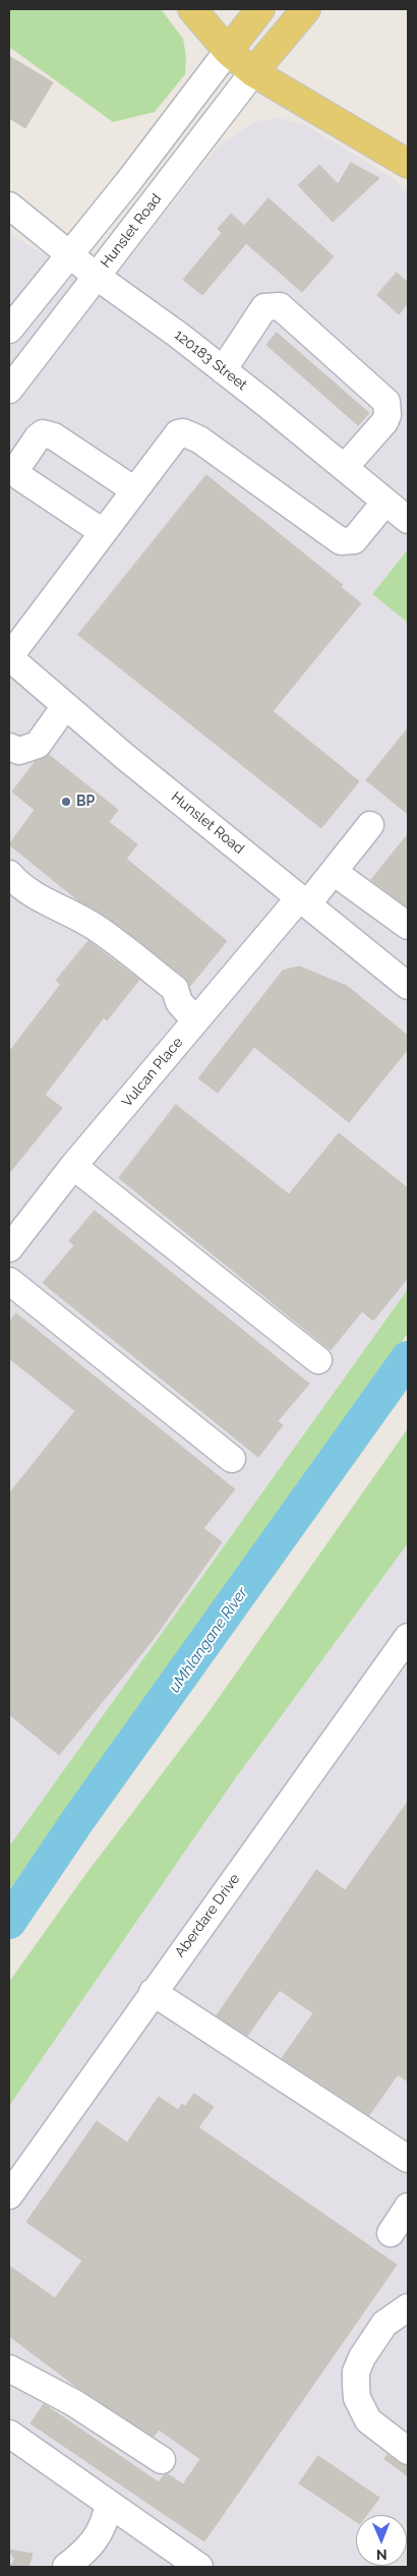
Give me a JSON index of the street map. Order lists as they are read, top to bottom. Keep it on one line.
{"streets":{"street":["Hunslet Road","120183 Street","Vulcan Place","Aberdare Drive"]},"crossings":[["Hunslet Road","120183 Street"],["Hunslet Road","Vulcan Place"]],"water":["uMhlangane River"],"places":["BP"],"north":"bottom"}
